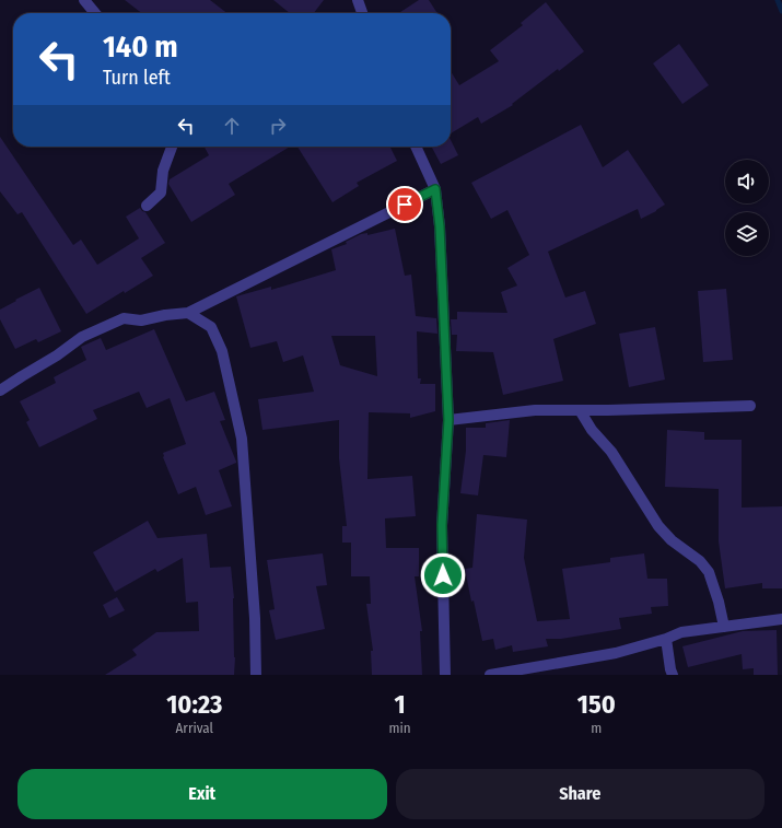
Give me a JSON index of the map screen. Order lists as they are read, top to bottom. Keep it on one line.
{"page":{"turn":["140 m","Turn left"],"eta":["10:23","Arrival","1","min","150","m"],"buttons":["Exit","Share"]}}
